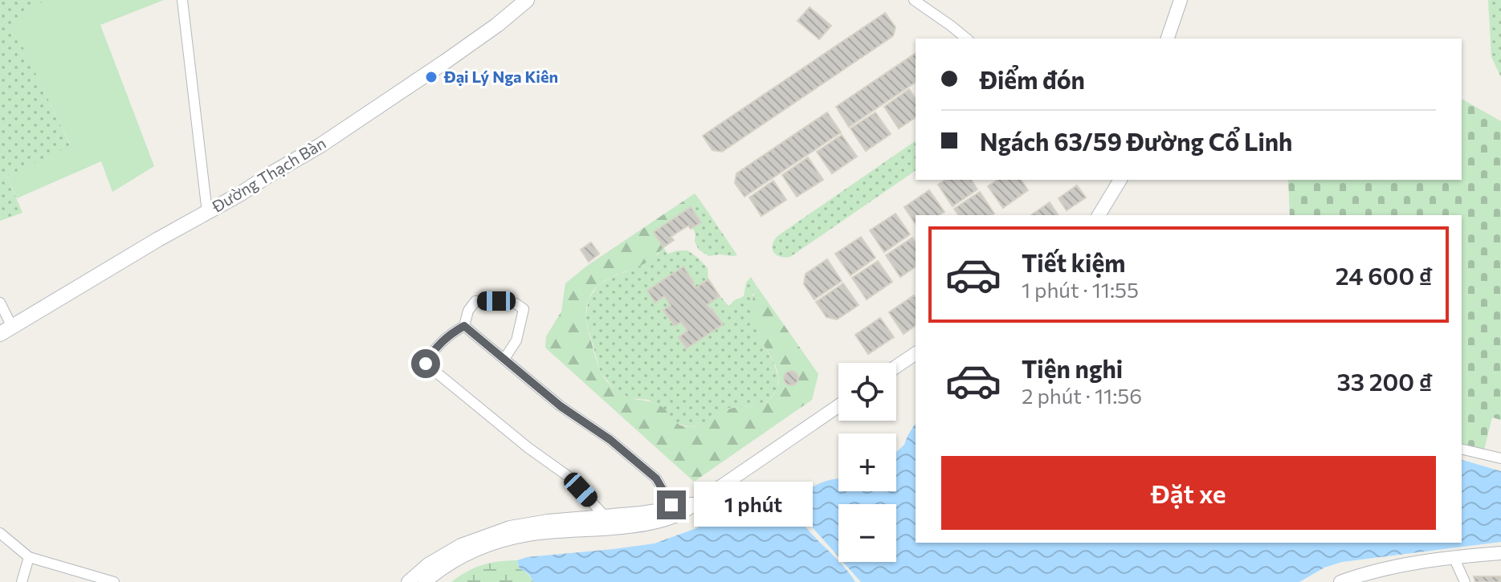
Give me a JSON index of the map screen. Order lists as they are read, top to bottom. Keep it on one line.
{"streets":{"main road":["Đường Thạch Bàn"]},"places":["Đại Lý Nga Kiên"],"page":{"banner":["Điểm đón","Ngách 63/59 Đường Cổ Linh"],"list":[{"name":"Tiết kiệm","note":"1 phút · 11:55","value":"24 600 ₫"},{"name":"Tiện nghi","note":"2 phút · 11:56","value":"33 200 ₫"}],"map_buttons":["+","−"],"buttons":"Đặt xe","bubble":"1 phút"}}
